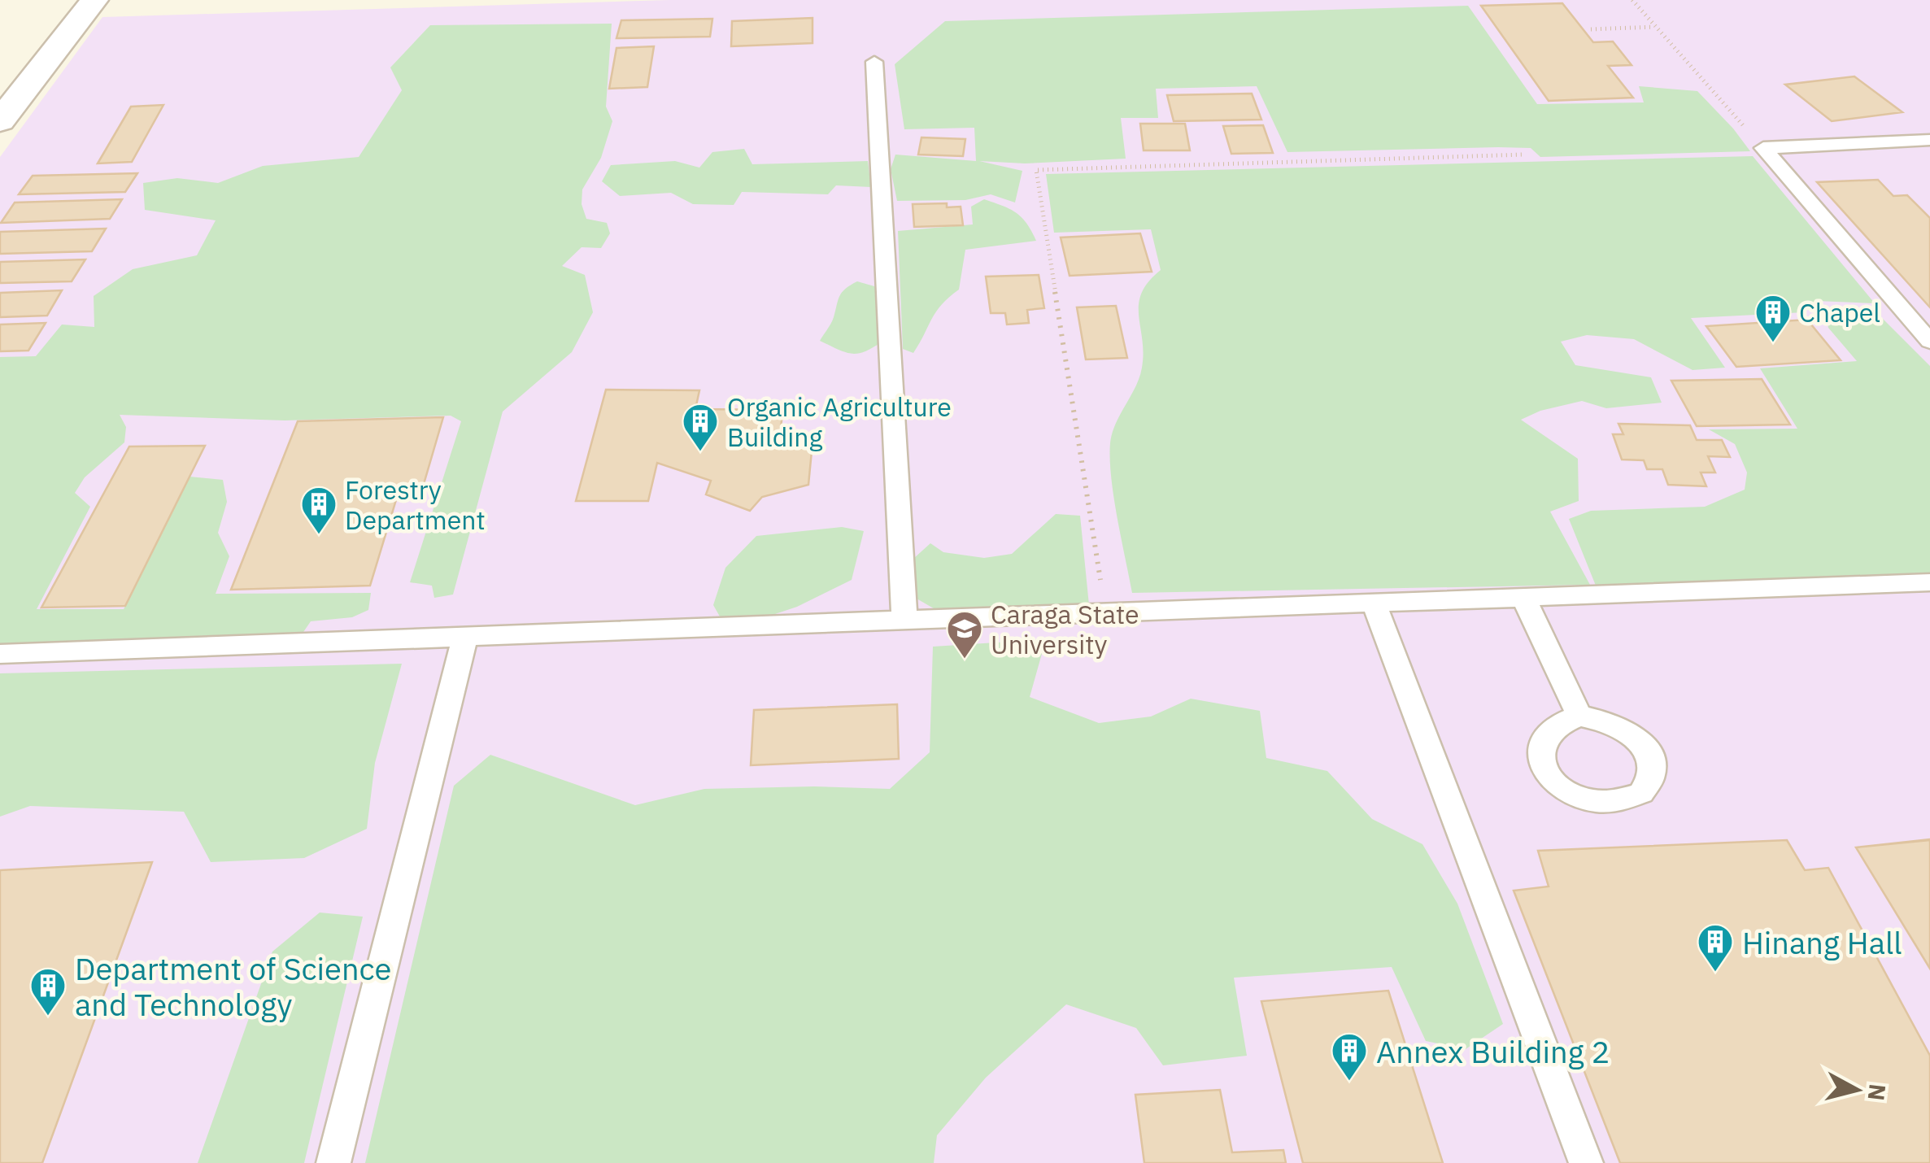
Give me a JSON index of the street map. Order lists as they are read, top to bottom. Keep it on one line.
{"places":{"building":["Chapel","Organic Agriculture Building","Forestry Department","Hinang Hall","Department of Science and Technology","Annex Building 2"],"school or university":["Caraga State University"]},"north":"right"}
